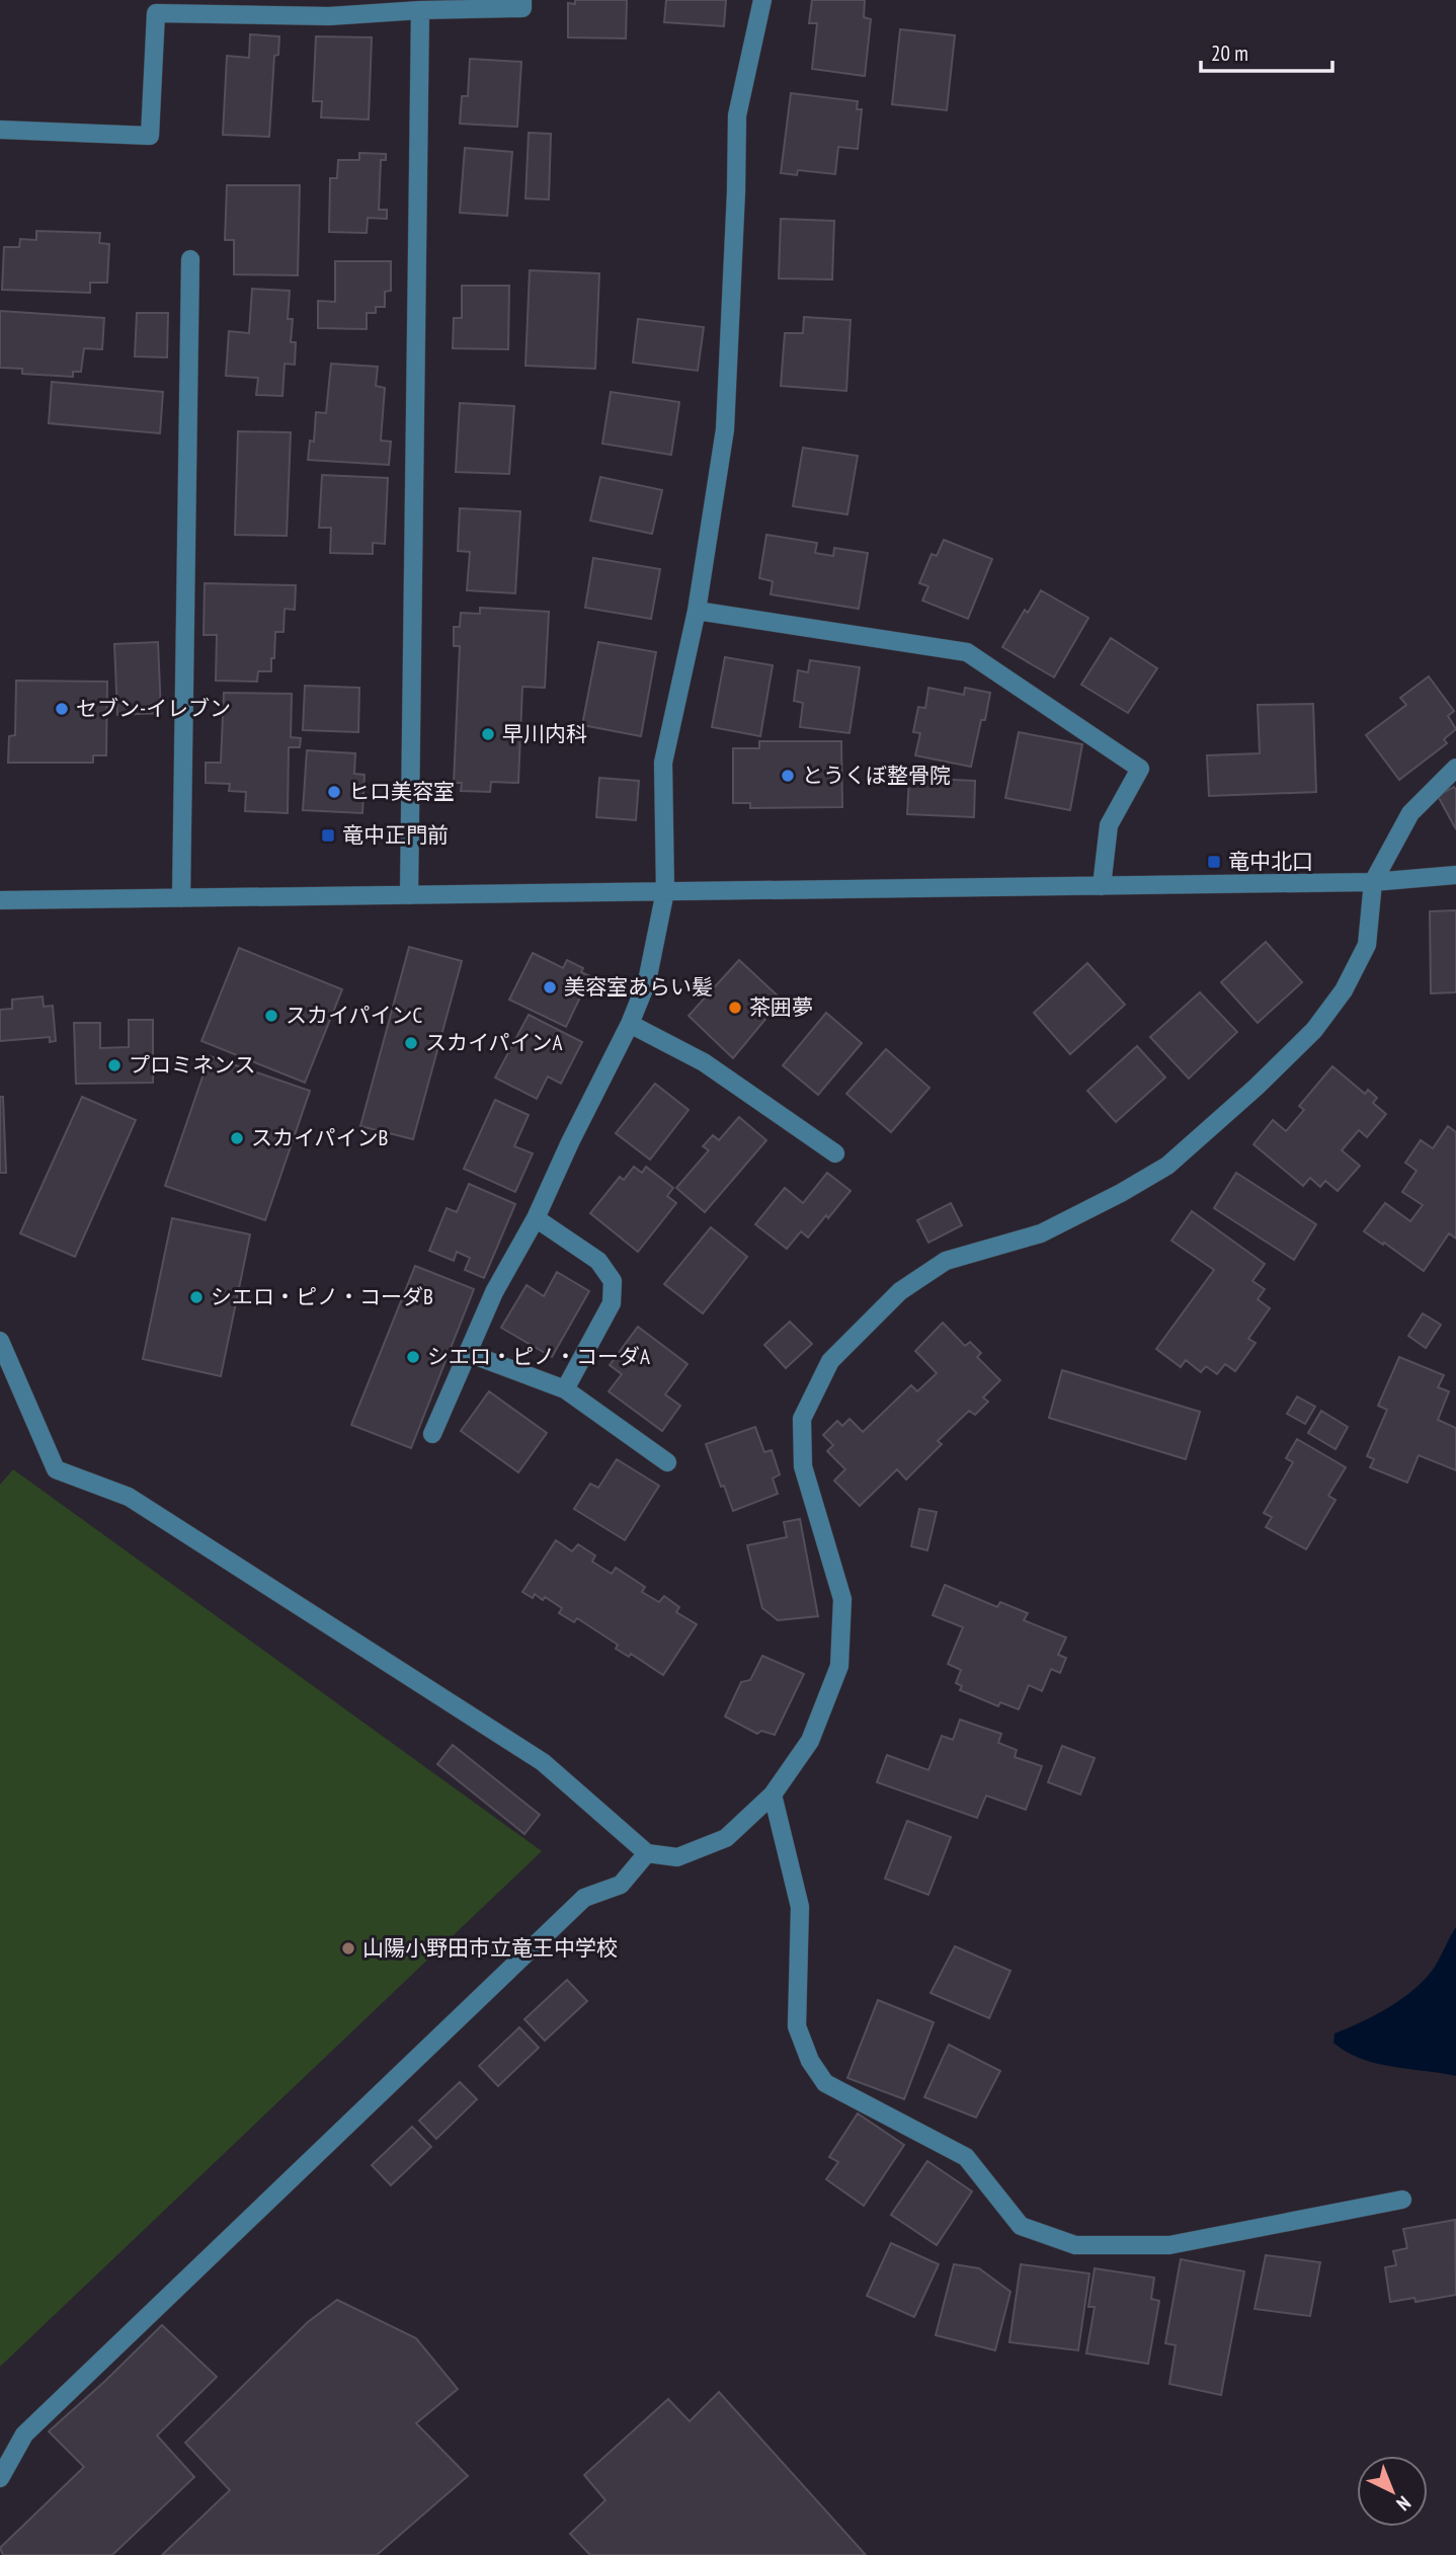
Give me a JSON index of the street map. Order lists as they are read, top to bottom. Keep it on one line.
{"places":{"other":["セブン-イレブン","早川内科","とうくぼ整骨院","ヒロ美容室","美容室あらい髪","茶囲夢","スカイパインC","スカイパインA","プロミネンス","スカイパインB","シエロ・ピノ・コーダB","シエロ・ピノ・コーダA","山陽小野田市立竜王中学校"],"transit":["竜中正門前","竜中北口"]},"scale_bar":"20 m","north":"bottom right"}
